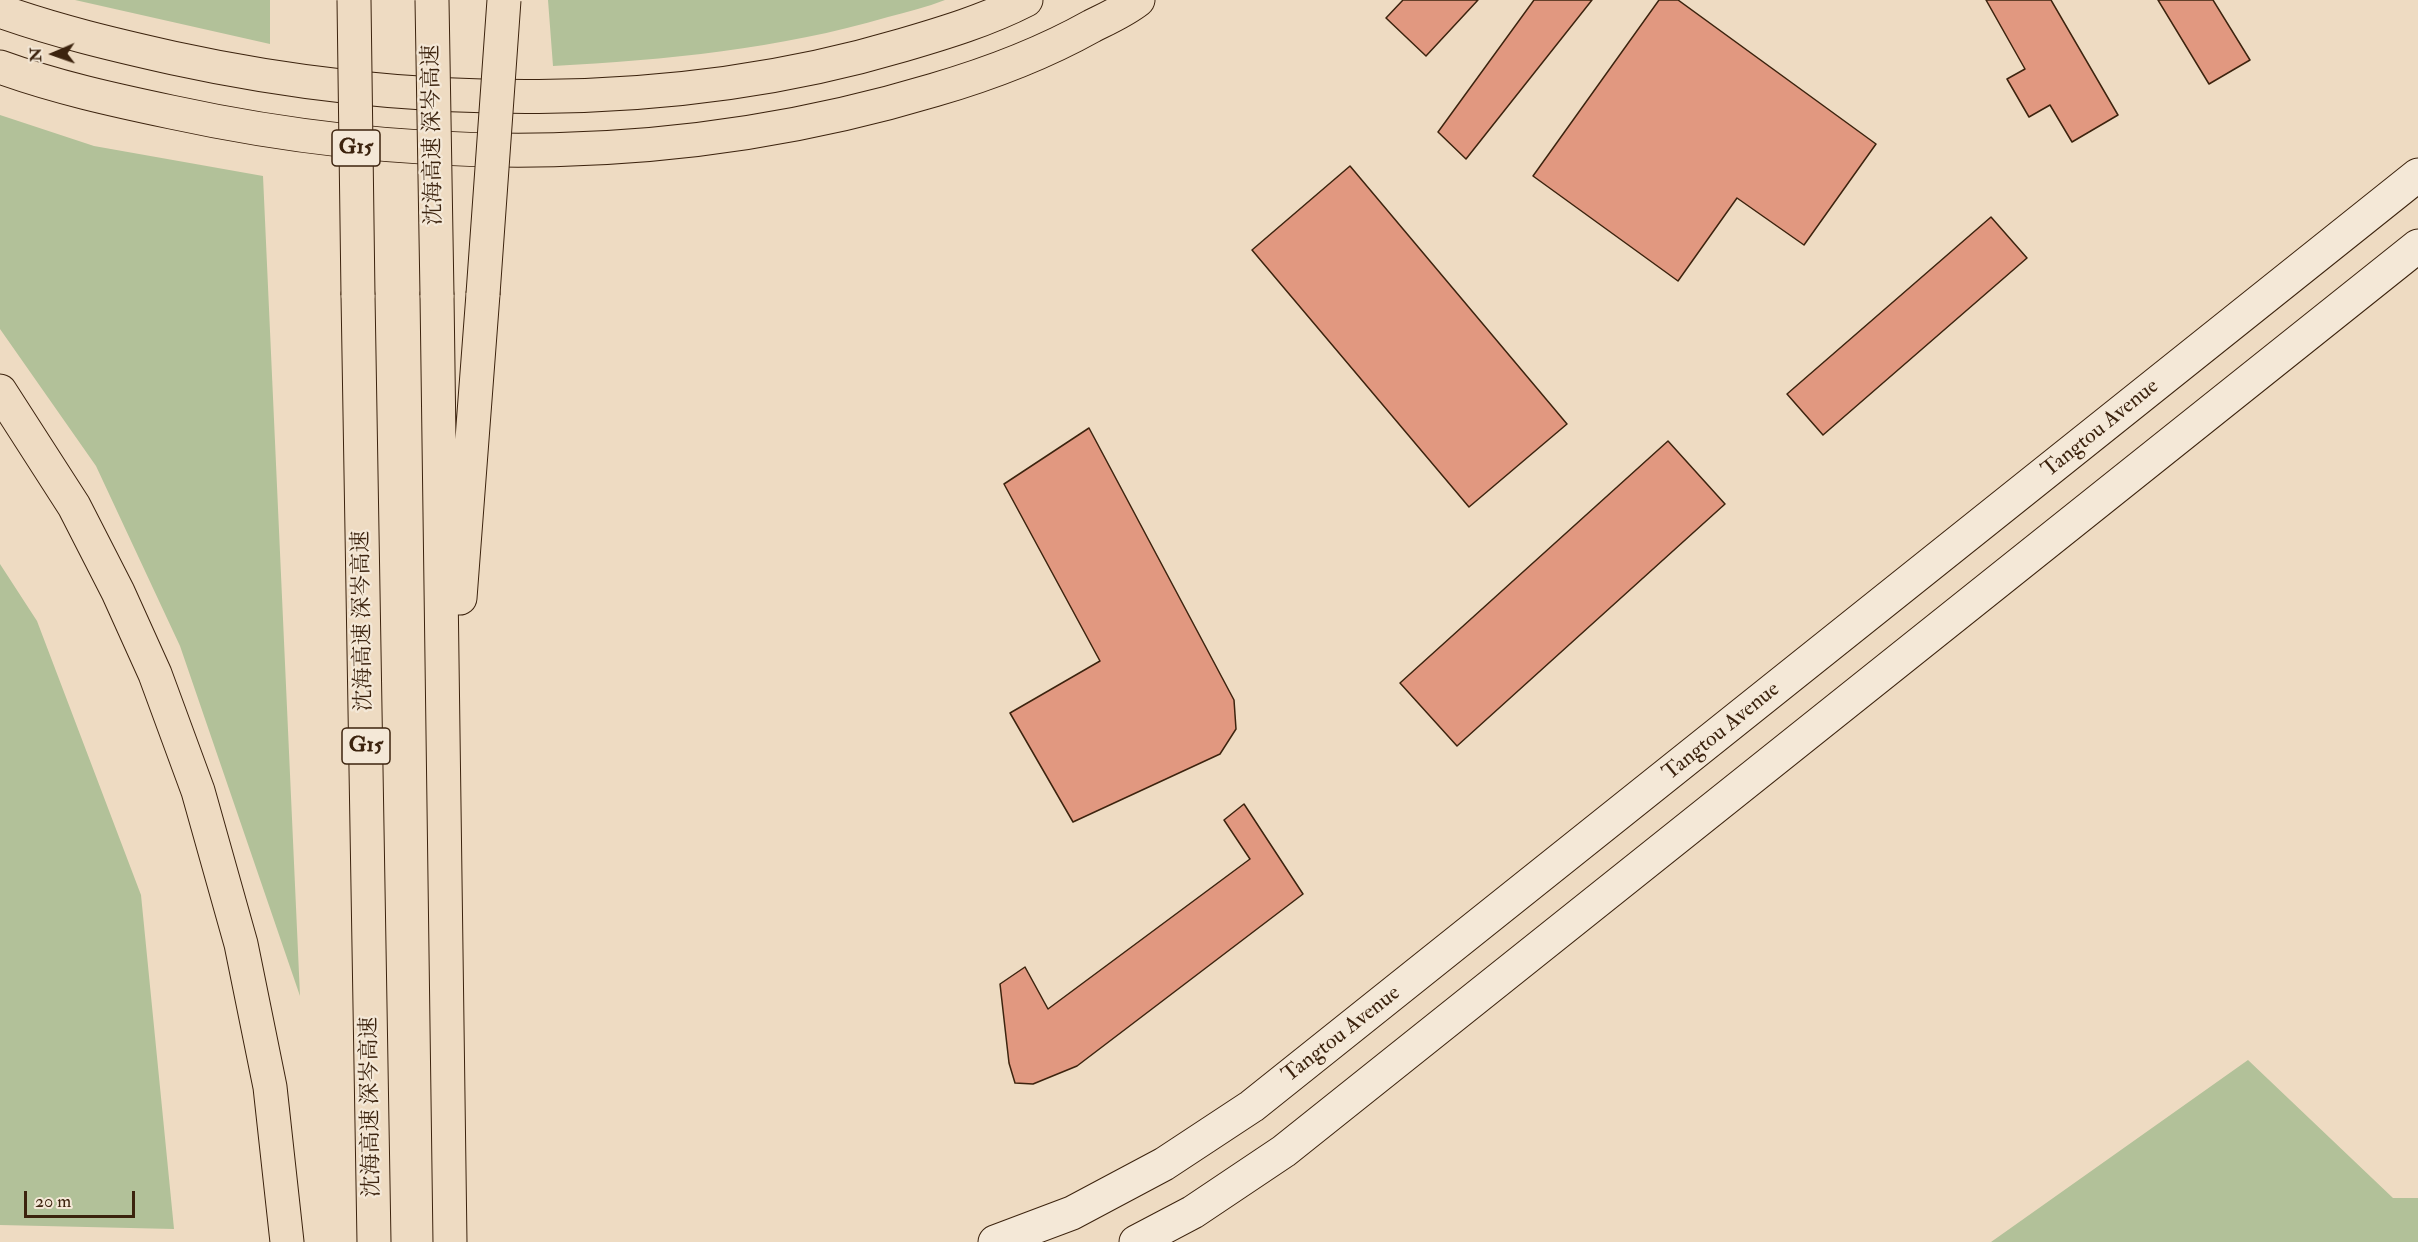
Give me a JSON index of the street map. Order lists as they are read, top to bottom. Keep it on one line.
{"streets":{"highway":["沈海高速 深岑高速","G15"],"main road":["Tangtou Avenue"]},"scale_bar":"20 m","north":"left"}
